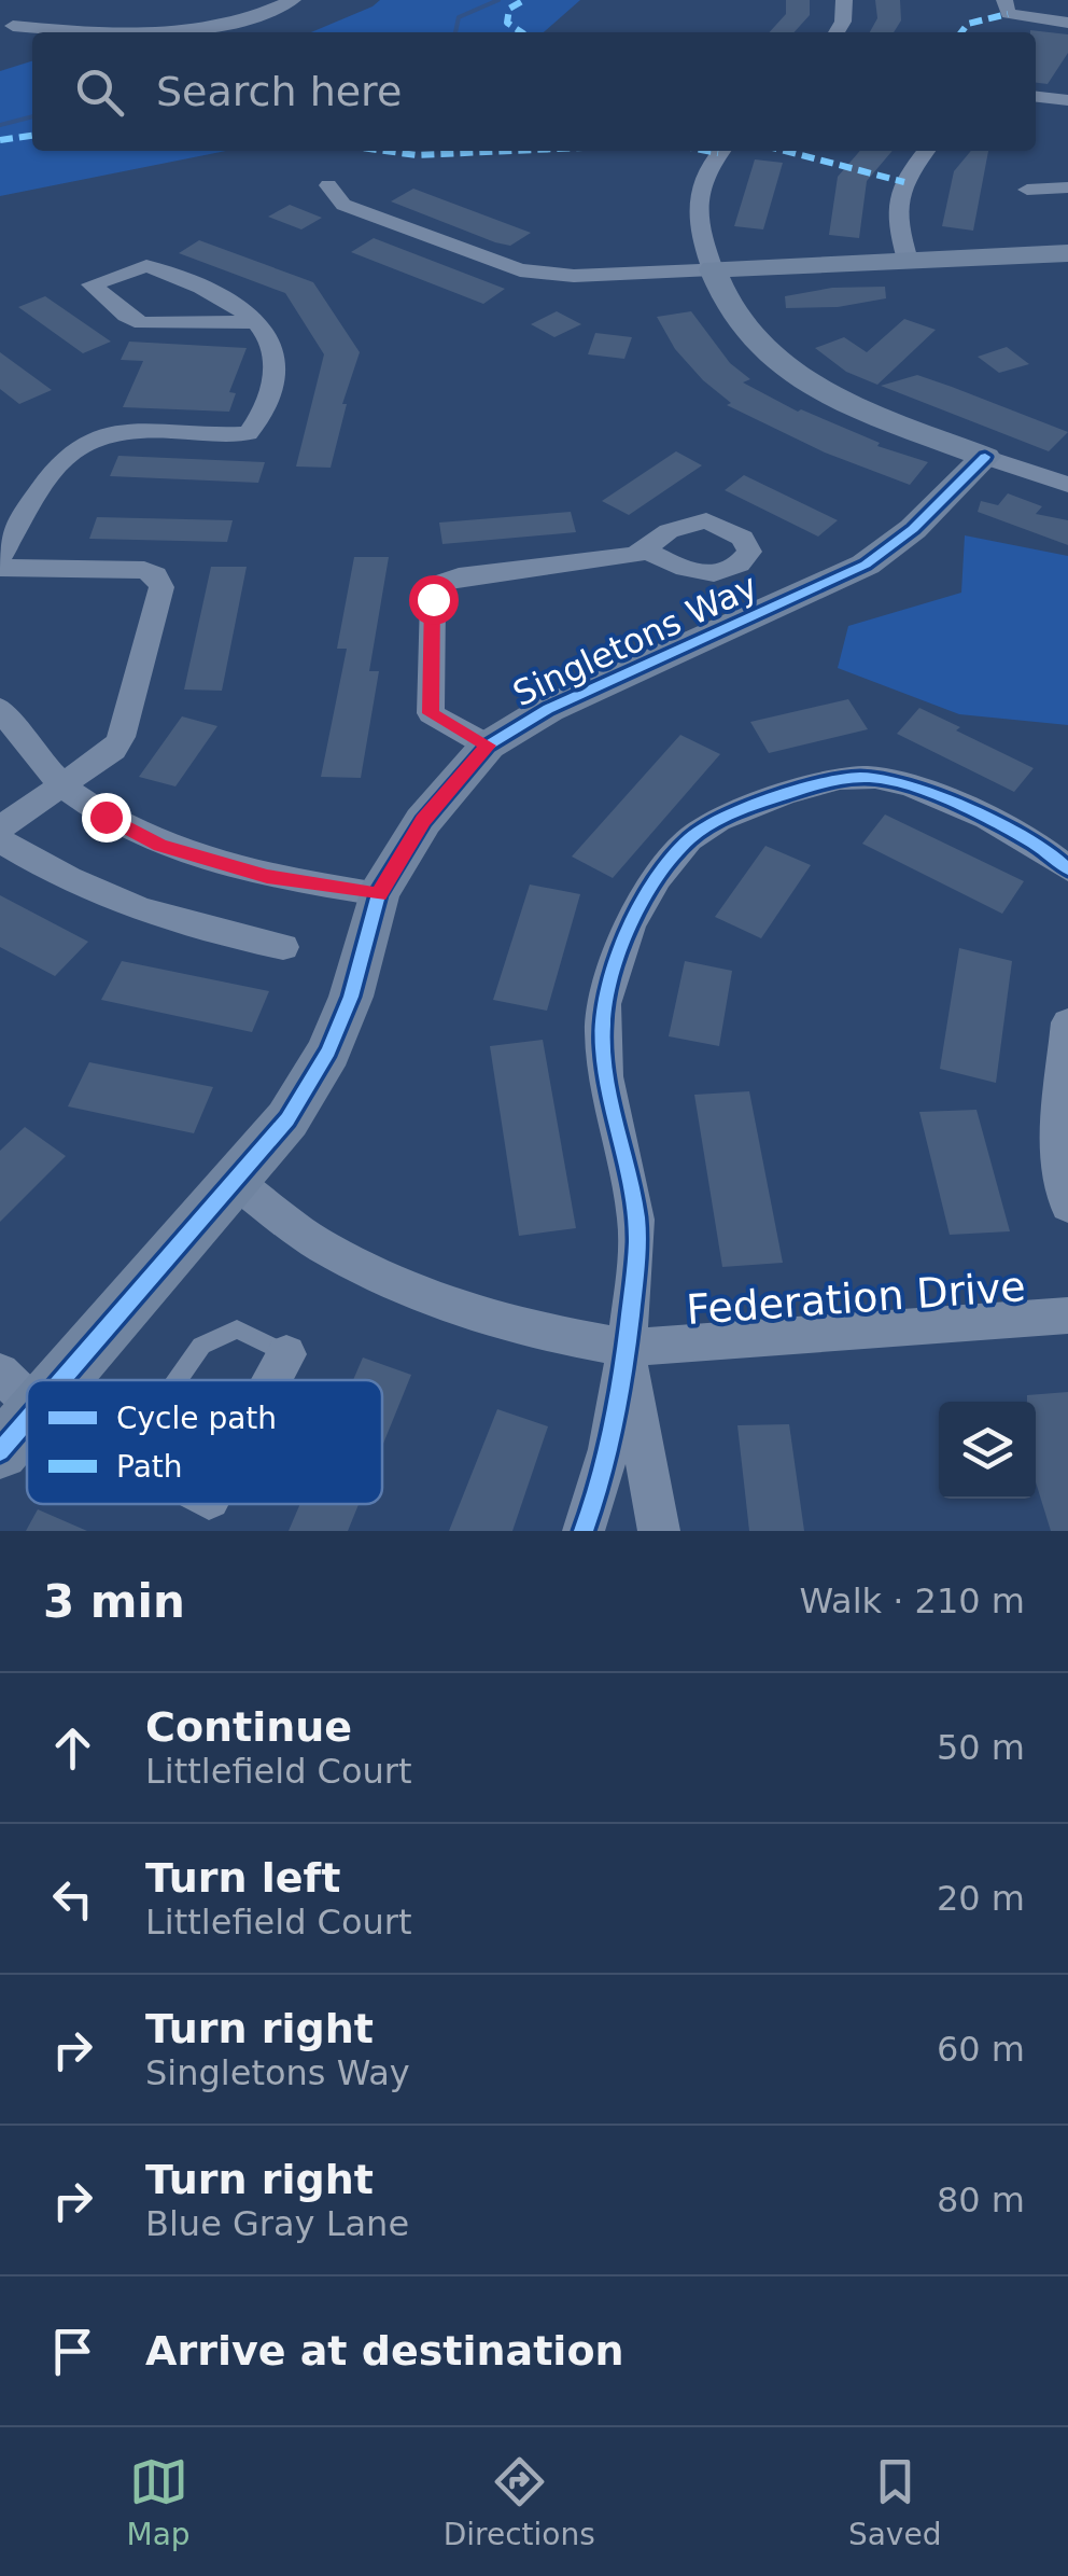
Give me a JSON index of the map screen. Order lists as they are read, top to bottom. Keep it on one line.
{"streets":{"street":["Singletons Way","Federation Drive"]},"crossings":[["Singletons Way","Federation Drive"]],"legend":["Cycle path","Path"],"page":{"search":"Search here","heading":["3 min","Walk · 210 m"],"list":[["Continue","Littlefield Court","50 m"],["Turn left","Littlefield Court","20 m"],["Turn right","Singletons Way","60 m"],["Turn right","Blue Gray Lane","80 m"],"Arrive at destination"],"nav":["Map","Directions","Saved"]}}
